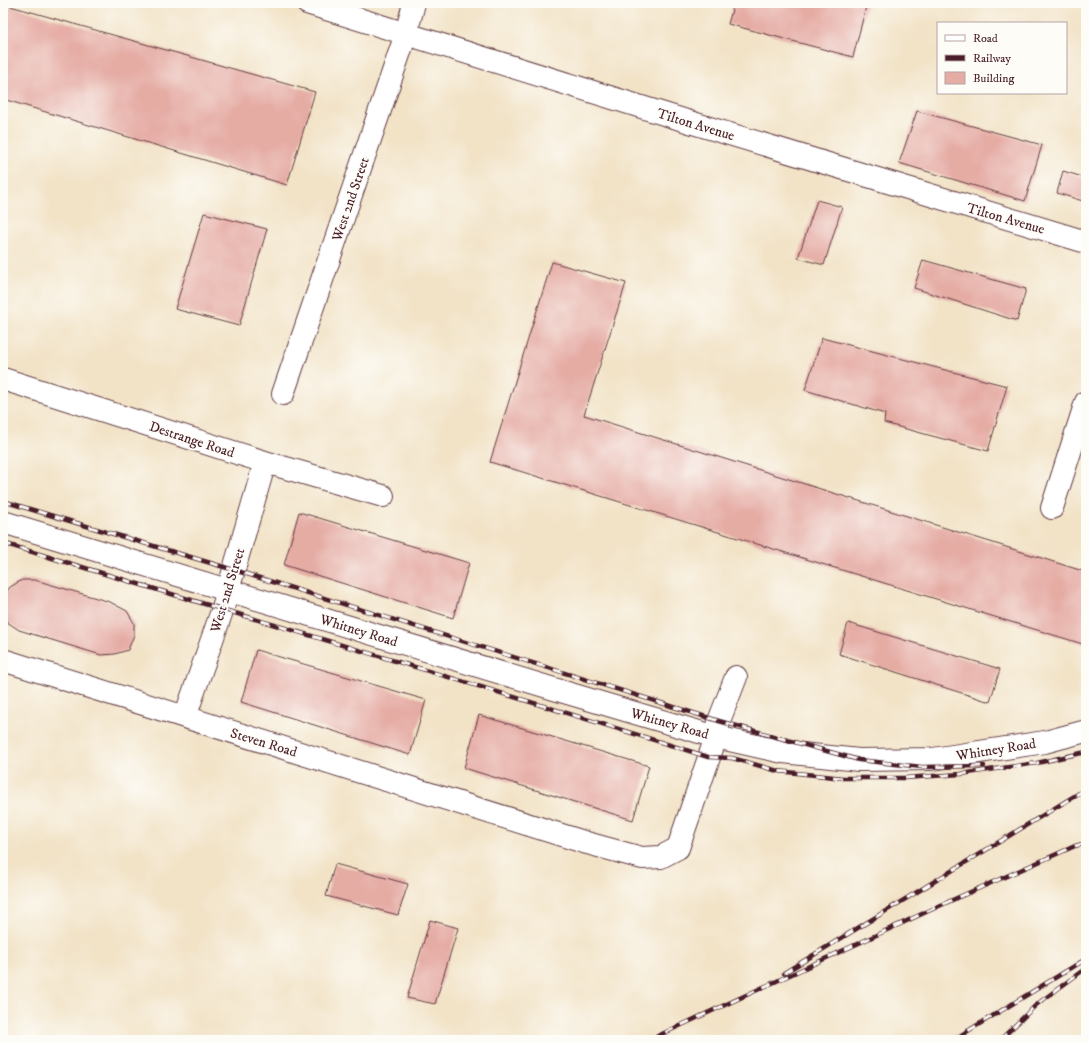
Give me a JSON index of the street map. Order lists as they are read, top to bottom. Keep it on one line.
{"streets":{"street":["Tilton Avenue","West 2nd Street","Destrange Road","Whitney Road","Steven Road"]},"crossings":[["Tilton Avenue","West 2nd Street"],["West 2nd Street","Destrange Road"],["West 2nd Street","Whitney Road"],["West 2nd Street","Steven Road"],["Whitney Road","Steven Road"]],"legend":["Road","Railway","Building"]}
